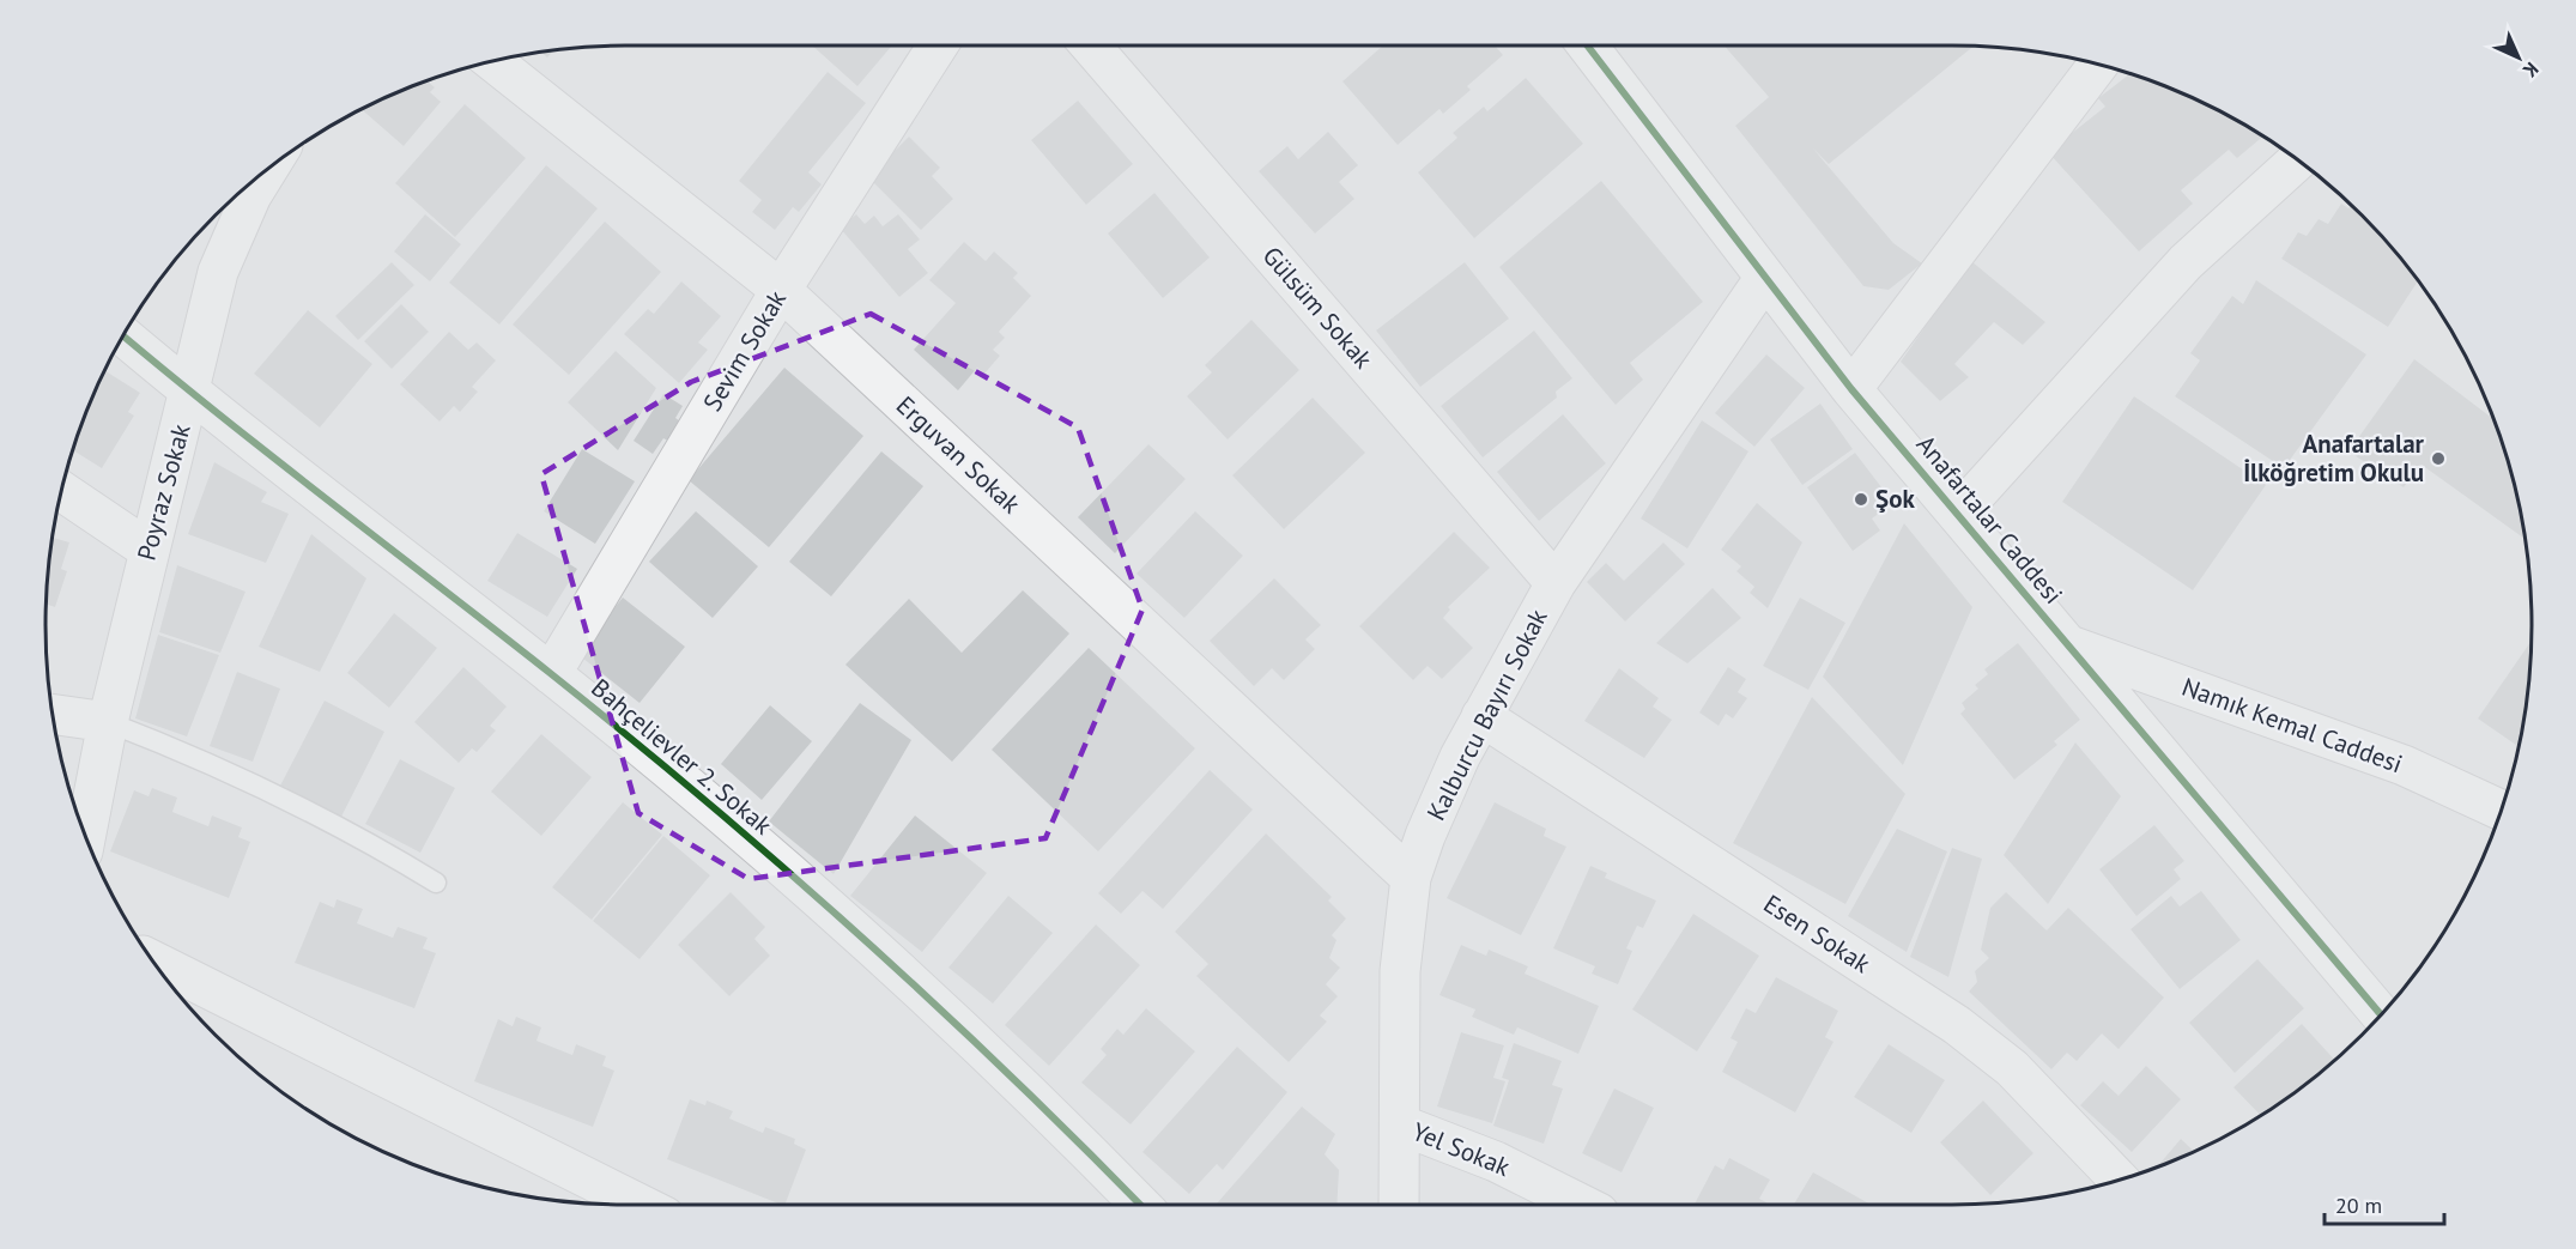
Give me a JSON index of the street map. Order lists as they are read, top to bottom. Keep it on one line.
{"streets":{"street":["Gülsüm Sokak","Sevim Sokak","Erguvan Sokak","Poyraz Sokak","Anafartalar Caddesi","Kalburcu Bayırı Sokak","Namık Kemal Caddesi","Bahçelievler 2. Sokak","Esen Sokak","Yel Sokak"]},"crossings":[["Gülsüm Sokak","Kalburcu Bayırı Sokak"],["Sevim Sokak","Erguvan Sokak"],["Sevim Sokak","Bahçelievler 2. Sokak"],["Erguvan Sokak","Kalburcu Bayırı Sokak"],["Poyraz Sokak","Bahçelievler 2. Sokak"],["Anafartalar Caddesi","Kalburcu Bayırı Sokak"],["Anafartalar Caddesi","Namık Kemal Caddesi"],["Kalburcu Bayırı Sokak","Esen Sokak"],["Kalburcu Bayırı Sokak","Yel Sokak"]],"places":["Anafartalar İlköğretim Okulu","Şok"],"scale_bar":"20 m","north":"bottom right"}
